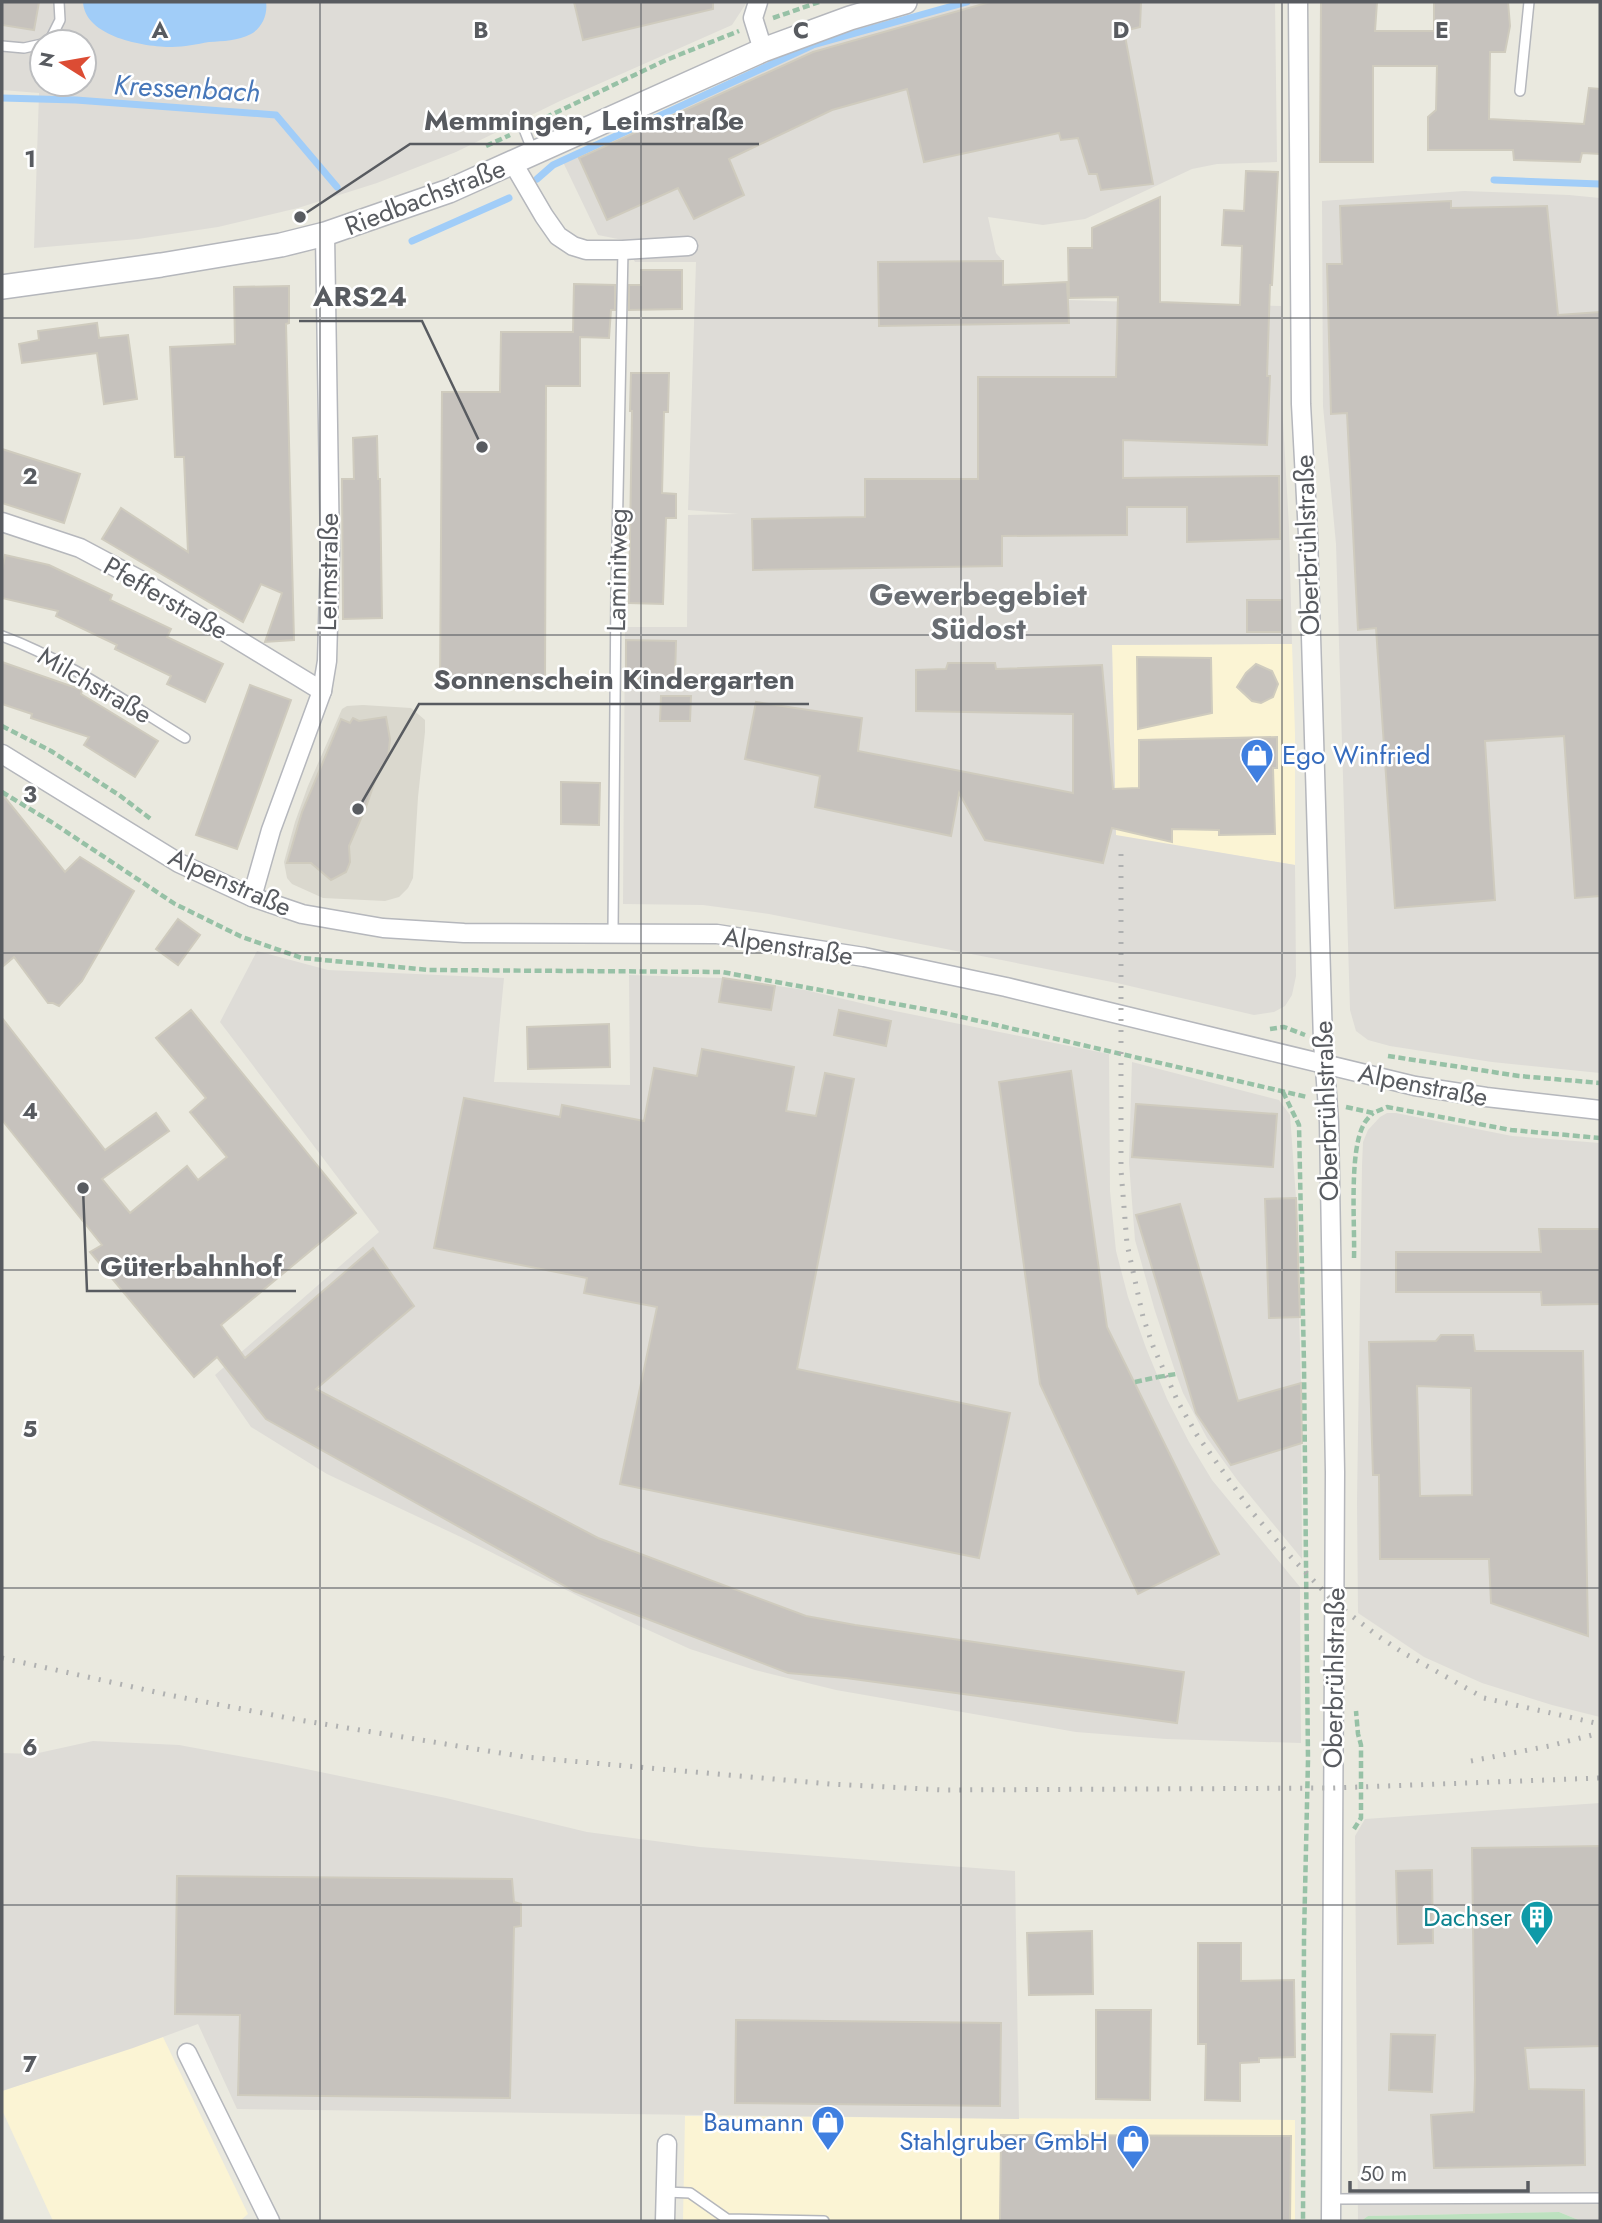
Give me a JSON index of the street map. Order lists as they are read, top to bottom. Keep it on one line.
{"streets":{"street":["Riedbachstraße","Oberbrühlstraße","Leimstraße","Pfefferstraße","Alpenstraße"],"lane":["Laminitweg","Milchstraße"]},"crossings":[["Riedbachstraße","Leimstraße"],["Oberbrühlstraße","Alpenstraße"],["Laminitweg","Alpenstraße"],["Leimstraße","Pfefferstraße"],["Leimstraße","Alpenstraße"]],"districts":["Gewerbegebiet Südost"],"water":["Kressenbach"],"places":{"other":["Memmingen, Leimstraße","ARS24","Sonnenschein Kindergarten","Güterbahnhof"],"shop":["Ego Winfried","Baumann","Stahlgruber GmbH"],"building":["Dachser"]},"scale_bar":"50 m","north":"left","grid":{"columns":["A","B","C","D","E"],"rows":["1","2","3","4","5","6","7"]}}
